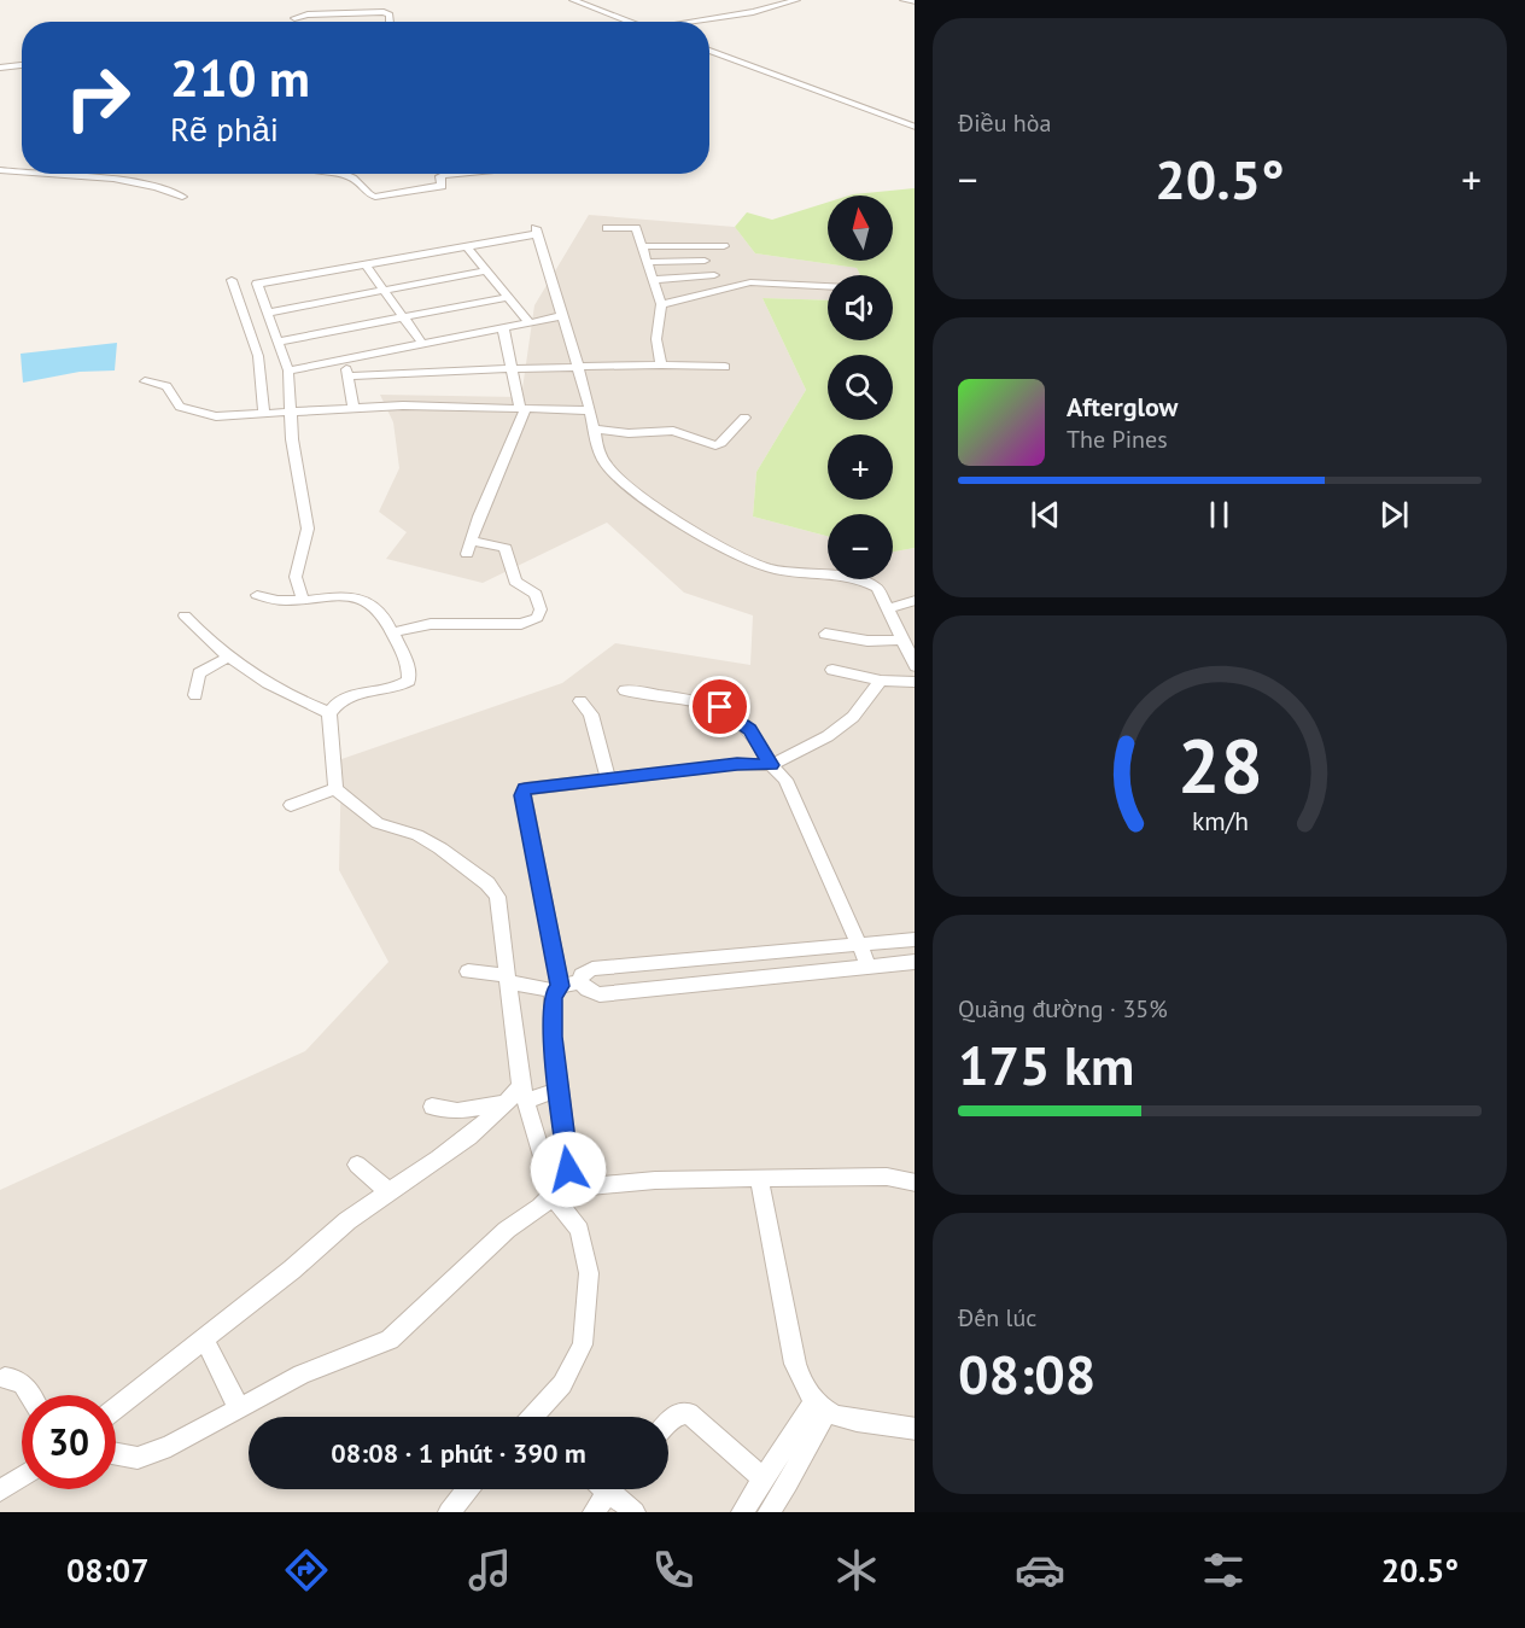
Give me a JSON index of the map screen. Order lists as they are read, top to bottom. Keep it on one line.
{"north":"top","page":{"tile":["Điều hòa",["Quãng đường · 35%","175 km"],["Đến lúc","08:08"]],"turn":["210 m","Rẽ phải"],"heat":["−","20.5°","+"],"map_buttons":["+","−"],"song":["Afterglow","The Pines"],"limit":"30","trip":"08:08 · 1 phút · 390 m","tabs":["08:07","20.5°"],"gauge":["28","km/h"]}}
